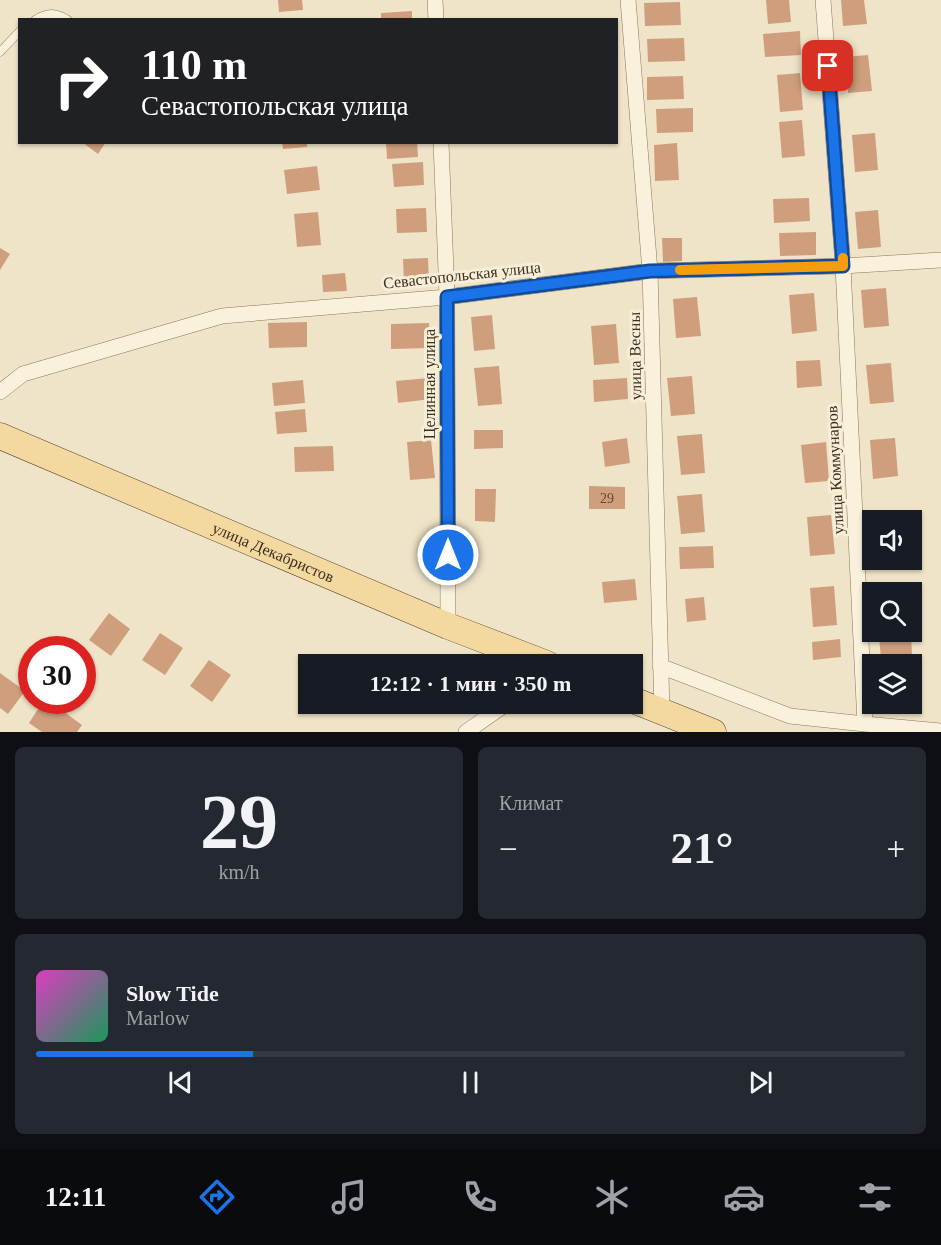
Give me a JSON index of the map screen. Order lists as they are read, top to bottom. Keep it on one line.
{"streets":{"main road":["улица Декабристов"],"street":["Севастопольская улица","улица Весны","Целинная улица","улица Коммунаров"]},"crossings":[["Севастопольская улица","улица Весны"],["Севастопольская улица","Целинная улица"],["Севастопольская улица","улица Коммунаров"],["Целинная улица","улица Декабристов"]],"house_numbers":["29"],"page":{"turn":["110 m","Севастопольская улица"],"limit":"30","trip":"12:12 · 1 мин · 350 m","tile":[["29","km/h"],"Климат"],"heat":["−","21°","+"],"song":["Slow Tide","Marlow"],"tabs":"12:11"}}
